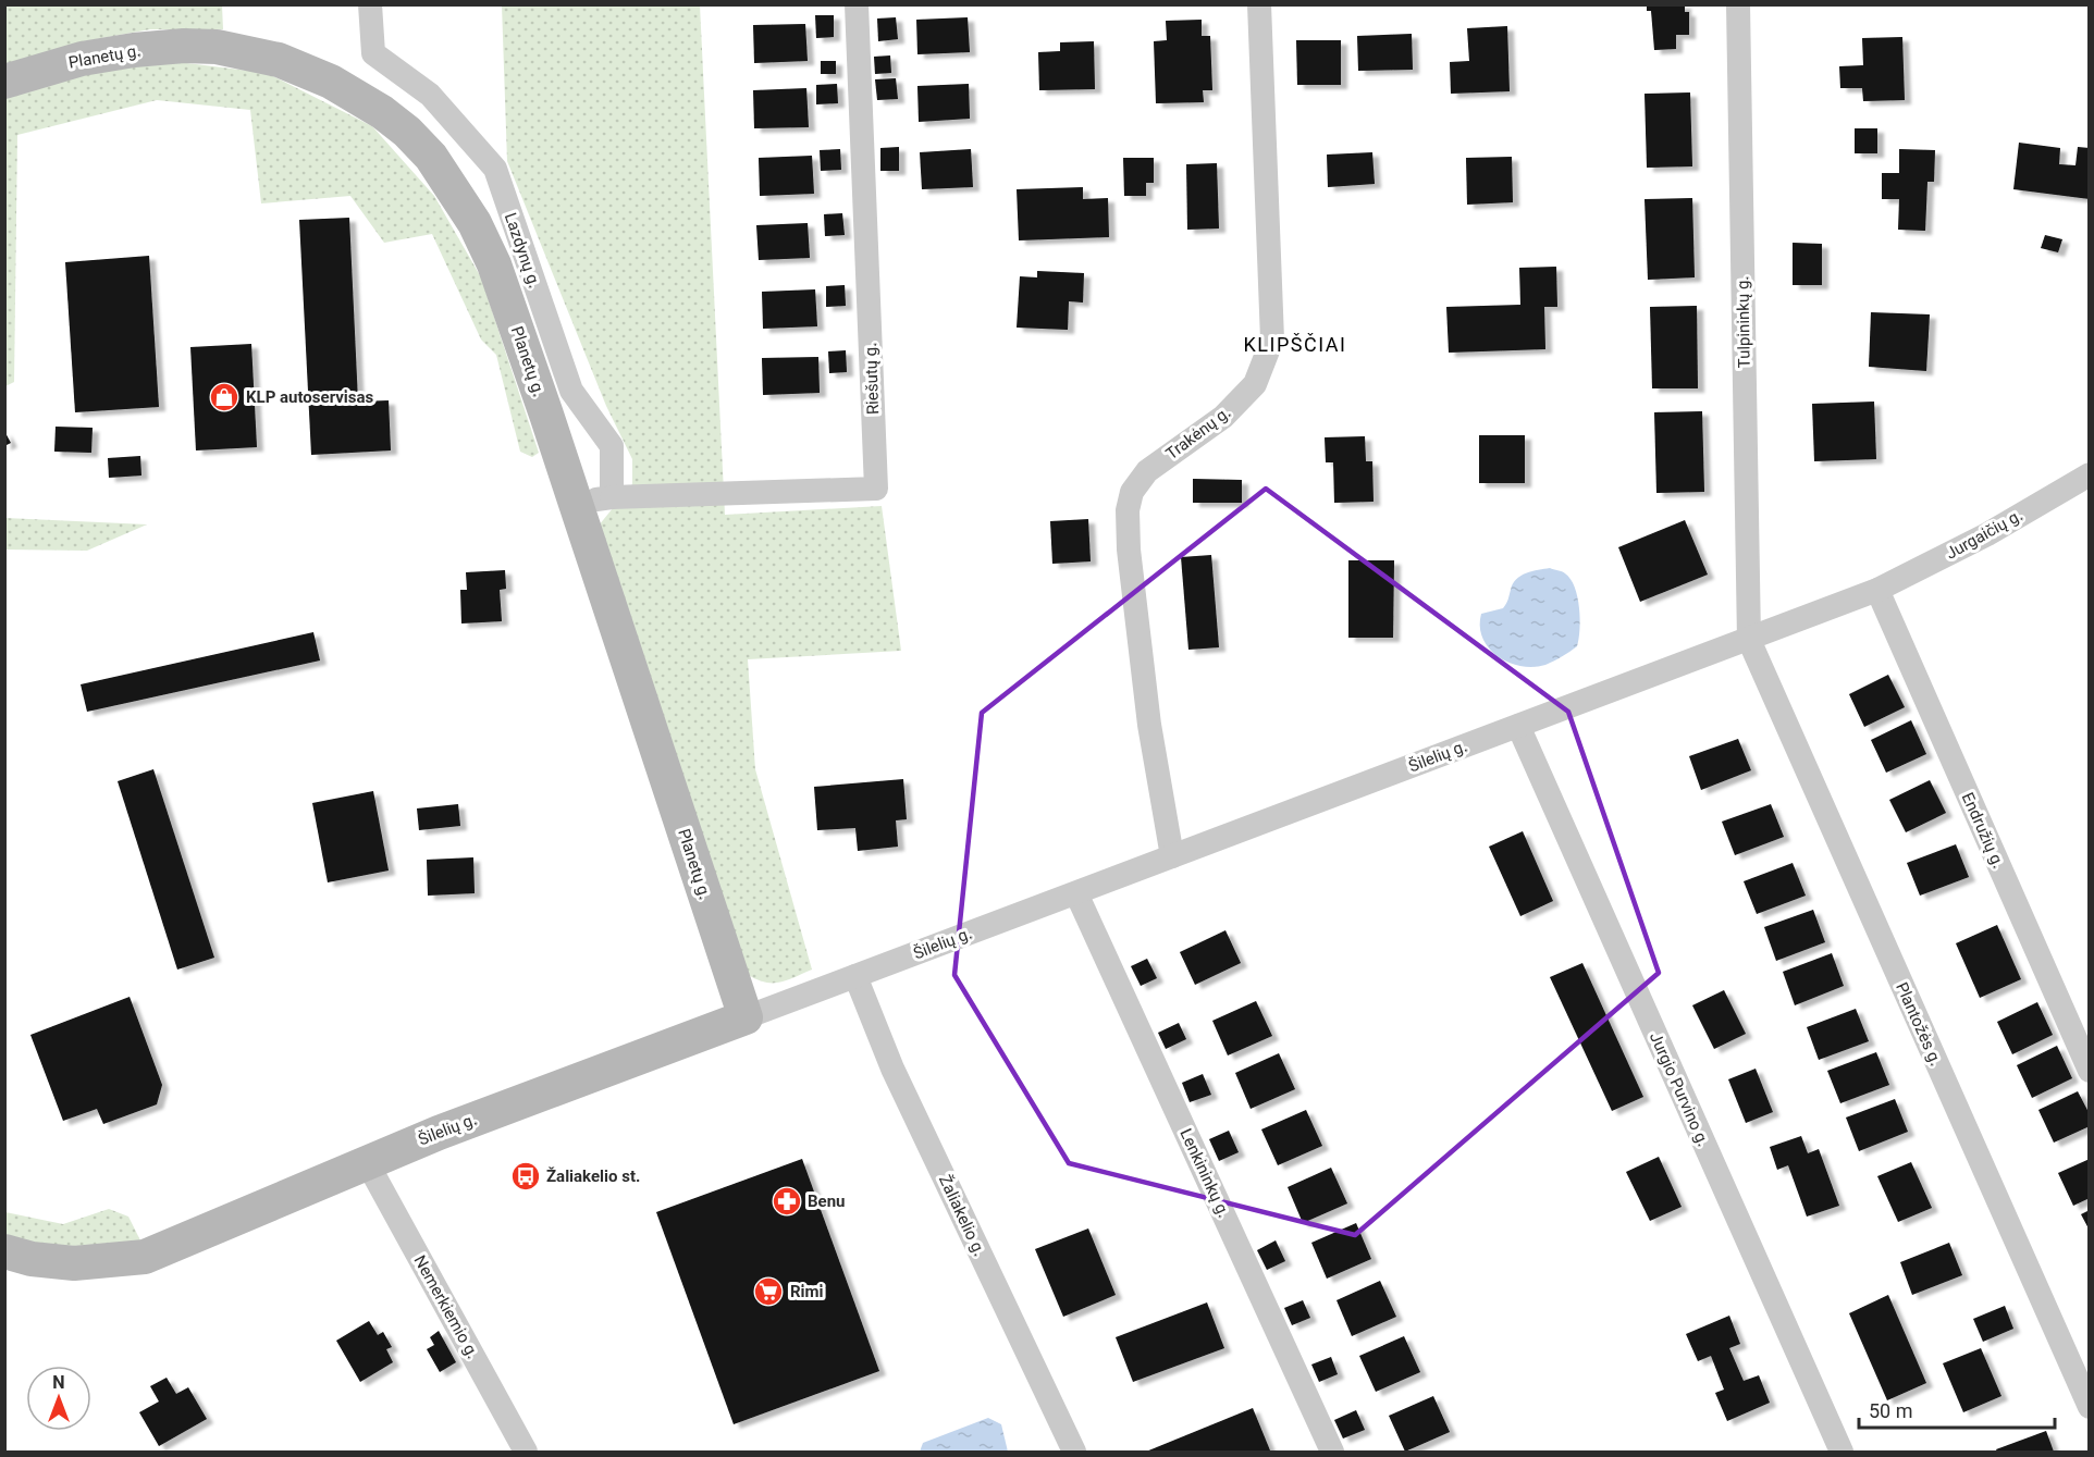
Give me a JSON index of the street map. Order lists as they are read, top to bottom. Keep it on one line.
{"streets":{"main road":["Planetų g.","Šilelių g."],"street":["Lazdynų g.","Tulpininkų g.","Riešutų g.","Trakėnų g.","Jurgaičių g.","Endružių g.","Plantožės g.","Jurgio Purvino g.","Lenkininkų g.","Žaliakelio g.","Nemerkiemio g."]},"crossings":[["Planetų g.","Šilelių g."],["Lazdynų g.","Riešutų g."],["Tulpininkų g.","Šilelių g."],["Tulpininkų g.","Plantožės g."],["Trakėnų g.","Šilelių g."],["Jurgaičių g.","Šilelių g."],["Jurgaičių g.","Endružių g."],["Šilelių g.","Endružių g."],["Šilelių g.","Plantožės g."],["Šilelių g.","Jurgio Purvino g."],["Šilelių g.","Lenkininkų g."],["Šilelių g.","Žaliakelio g."],["Šilelių g.","Nemerkiemio g."]],"districts":["KLIPŠČIAI"],"places":{"shop":["KLP autoservisas"],"bus stop":["Žaliakelio st."],"pharmacy":["Benu"],"supermarket":["Rimi"]},"scale_bar":"50 m","north":"top"}
